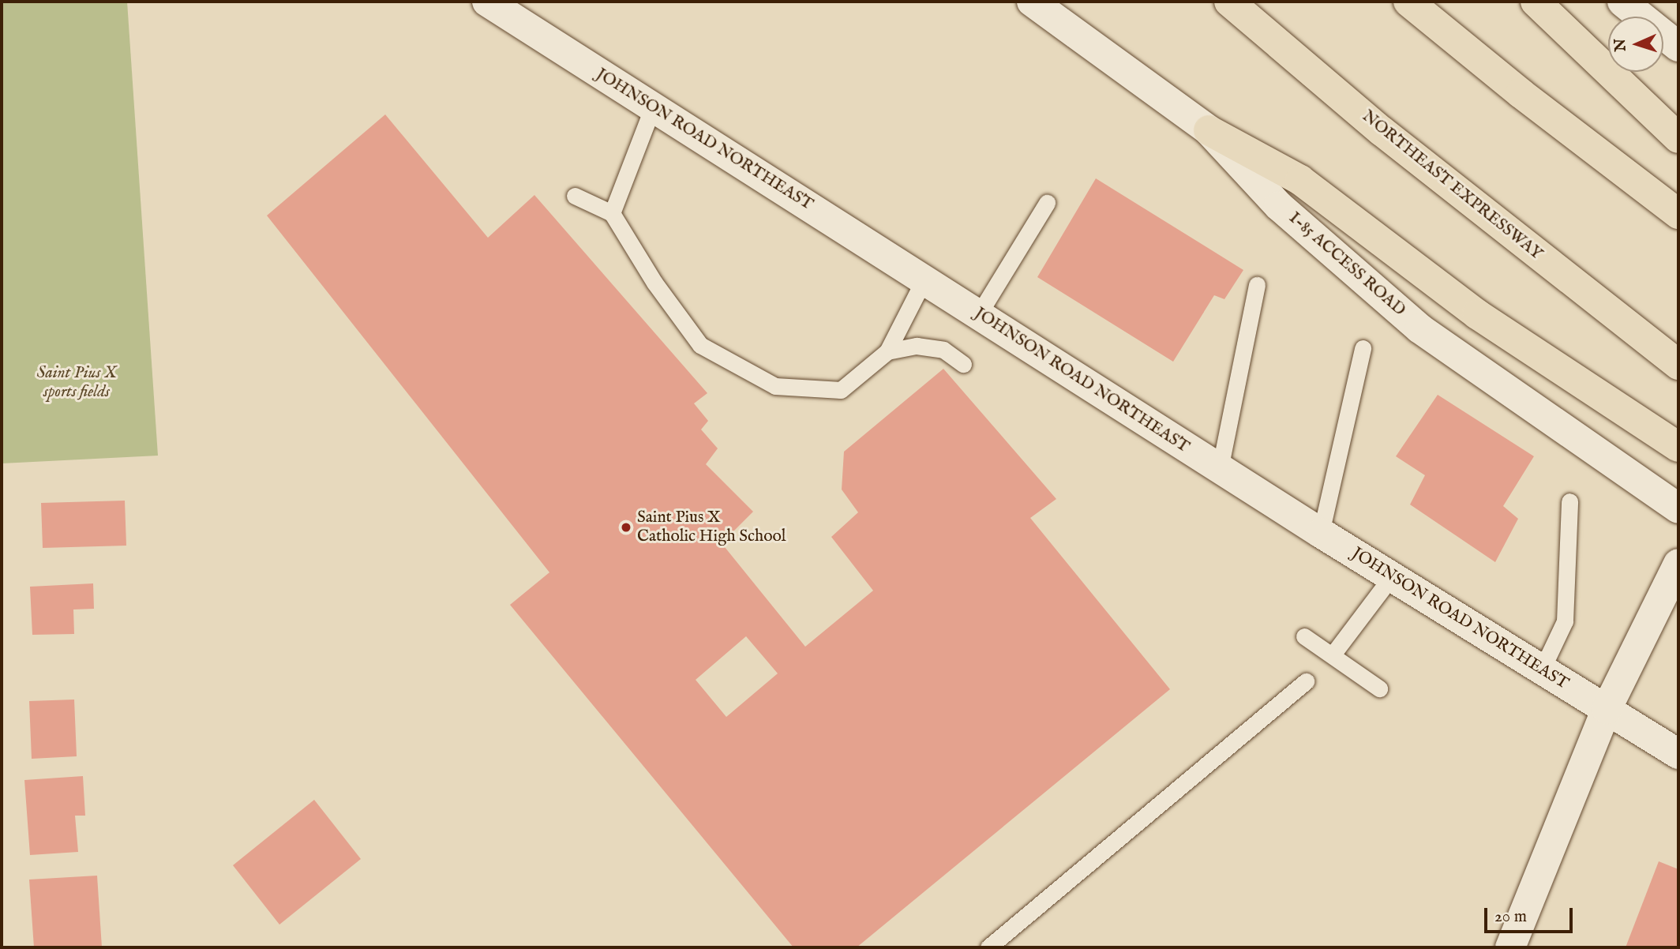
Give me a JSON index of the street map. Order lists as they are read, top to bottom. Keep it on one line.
{"streets":{"highway":["NORTHEAST EXPRESSWAY"],"street":["JOHNSON ROAD NORTHEAST","I-85 ACCESS ROAD"]},"parks":["Saint Pius X sports fields"],"places":["Saint Pius X Catholic High School"],"scale_bar":"20 m","north":"left"}
